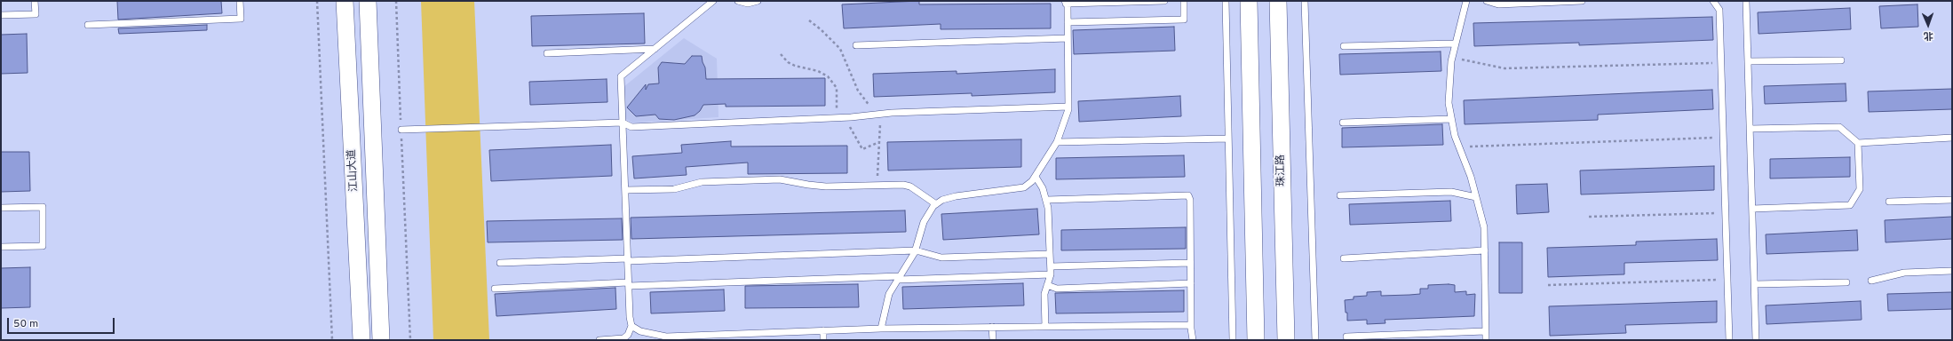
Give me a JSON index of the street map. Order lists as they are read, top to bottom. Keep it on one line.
{"streets":{"main road":["江山大道","珠江路"]},"scale_bar":"50 m","north":"bottom"}
